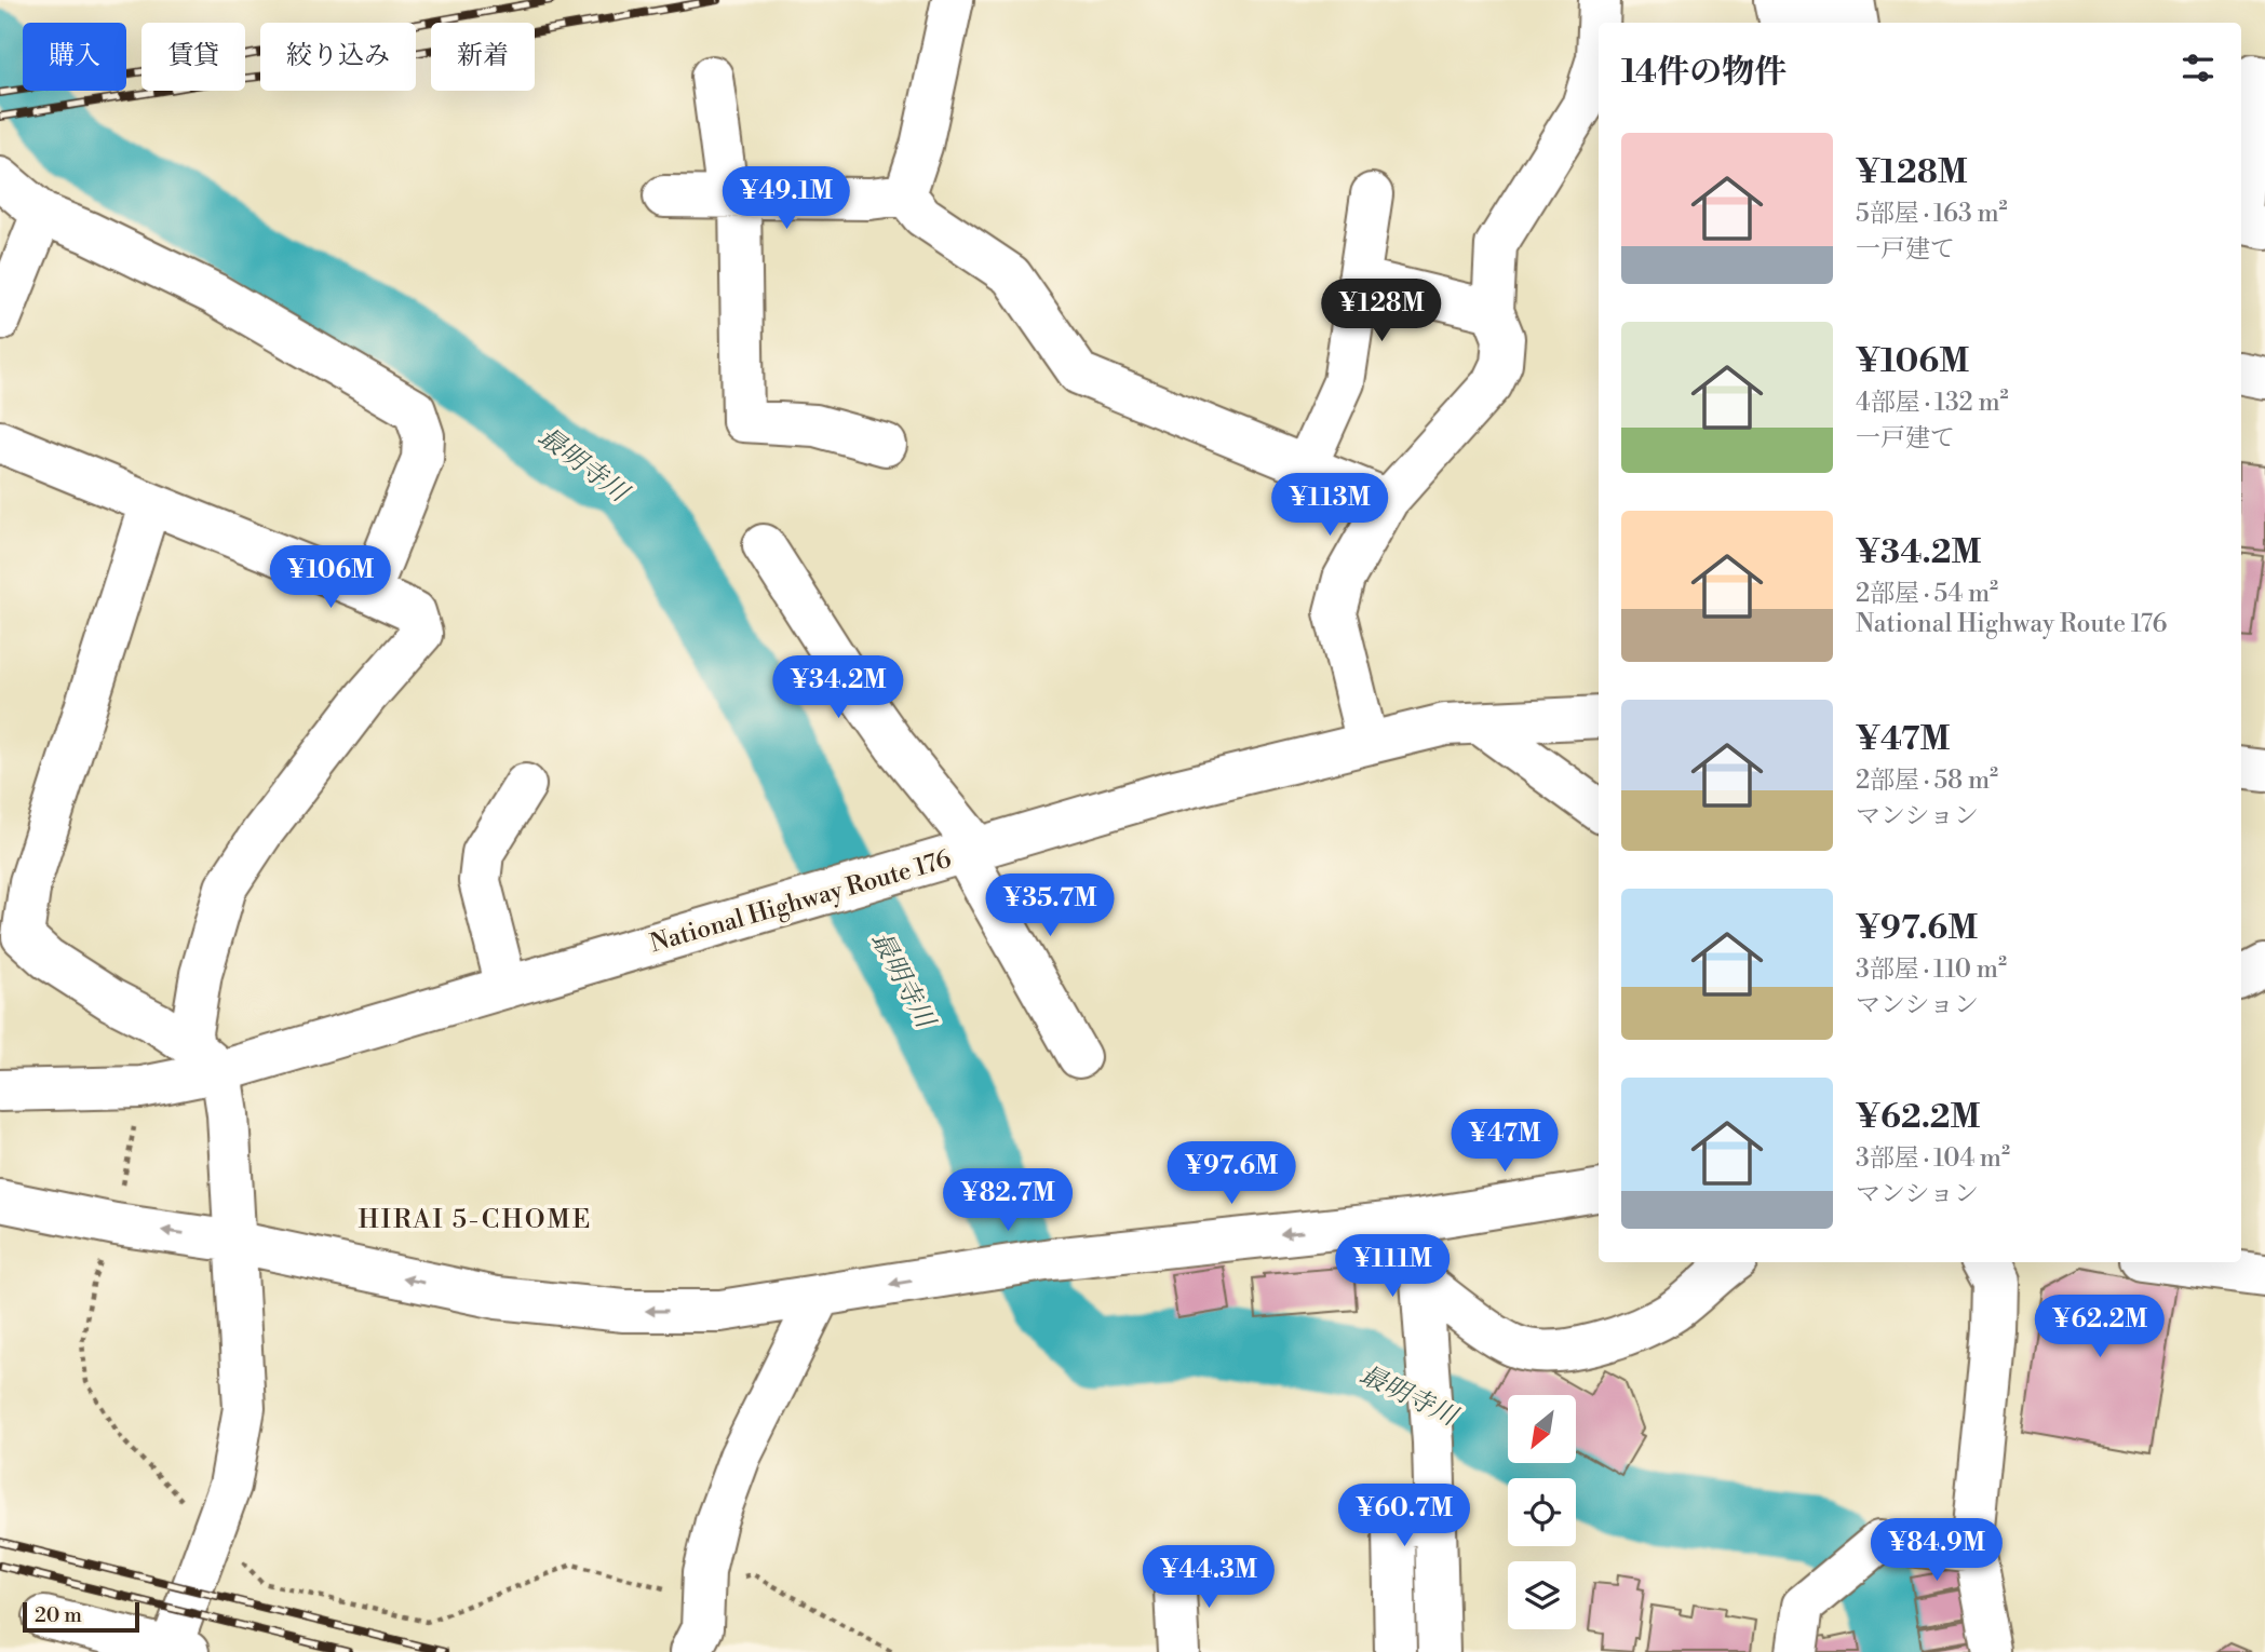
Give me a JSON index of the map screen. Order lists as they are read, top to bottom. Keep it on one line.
{"streets":{"main road":["National Highway Route 176"]},"districts":["HIRAI 5-CHOME"],"water":["最明寺川"],"scale_bar":"20 m","north":"bottom left","page":{"chip":["購入","賃貸","絞り込み","新着"],"heading":"14件の物件","list":[{"name":"¥128M","note":"5部屋 · 163 m² · 一戸建て"},{"name":"¥106M","note":"4部屋 · 132 m² · 一戸建て"},{"name":"¥34.2M","note":"2部屋 · 54 m² · National Highway Route 176"},{"name":"¥47M","note":"2部屋 · 58 m² · マンション"},{"name":"¥97.6M","note":"3部屋 · 110 m² · マンション"},{"name":"¥62.2M","note":"3部屋 · 104 m² · マンション"}],"price":["¥49.1M","¥128M","¥113M","¥106M","¥34.2M","¥35.7M","¥47M","¥97.6M","¥82.7M","¥111M","¥62.2M","¥60.7M","¥84.9M","¥44.3M"],"scale":"20 m"}}
